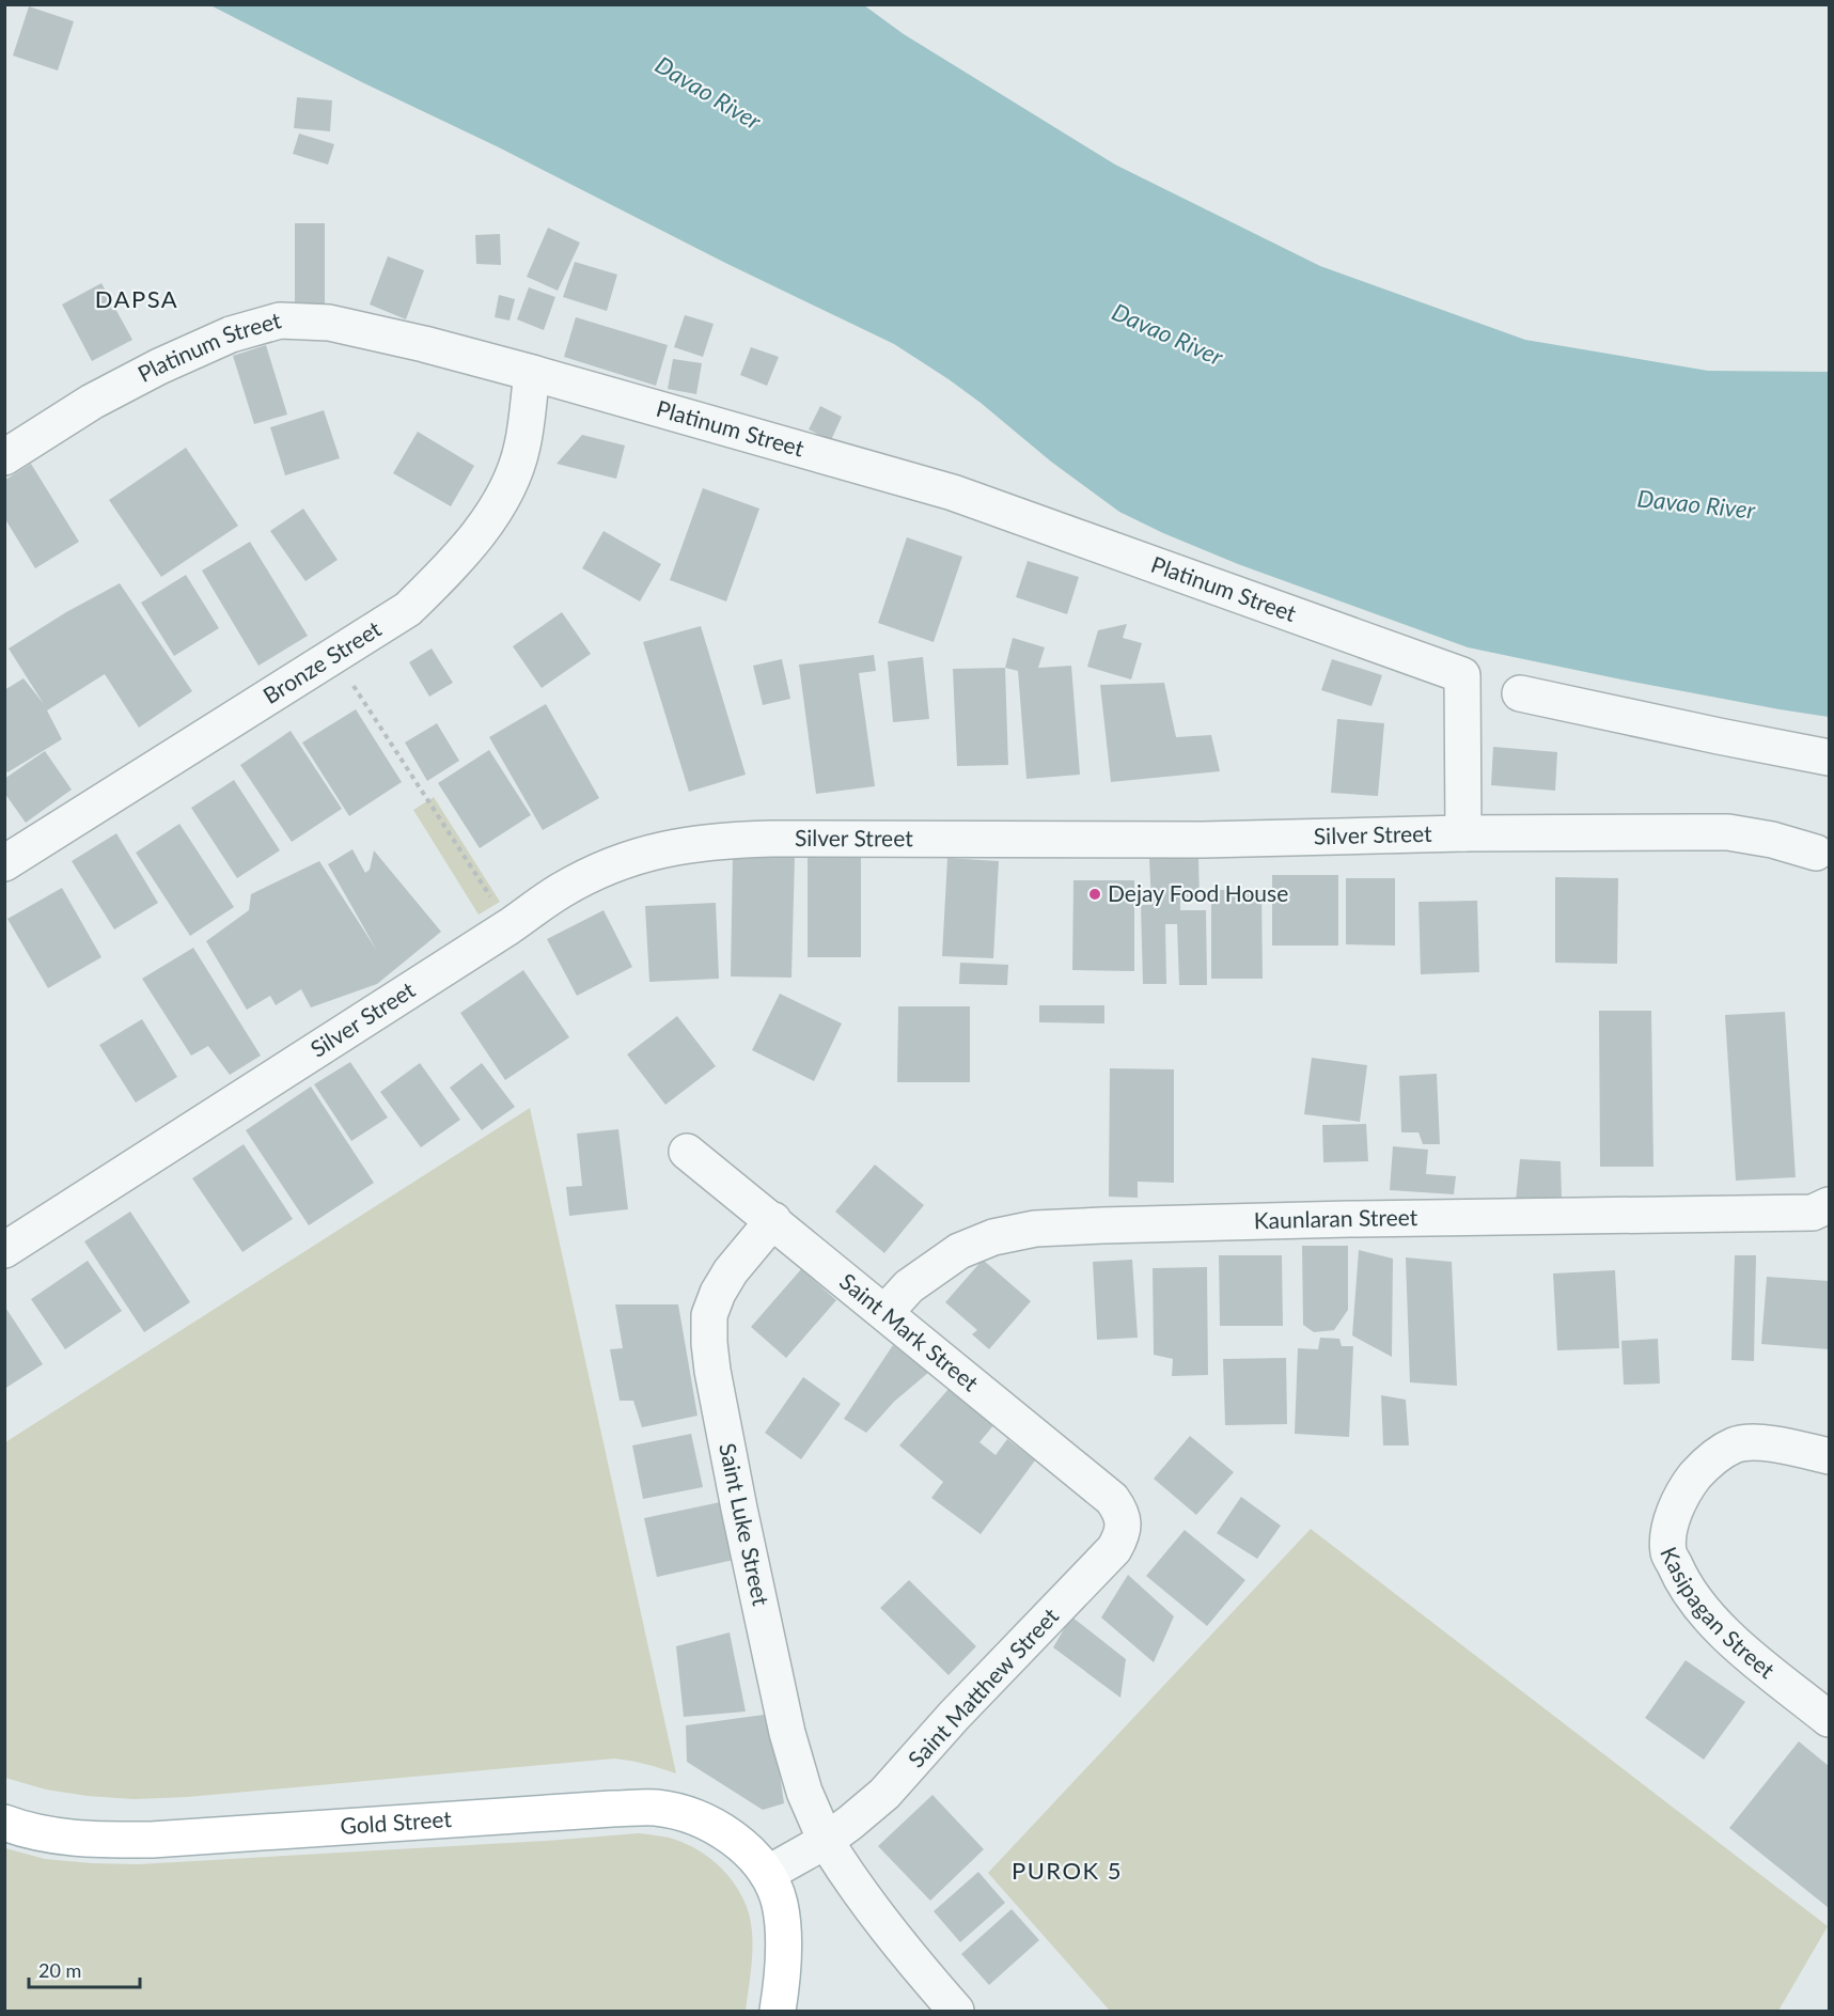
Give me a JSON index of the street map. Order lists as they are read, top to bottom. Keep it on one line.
{"streets":{"main road":["Gold Street"],"street":["Platinum Street","Bronze Street","Silver Street","Kaunlaran Street","Saint Mark Street","Saint Luke Street","Kasipagan Street","Saint Matthew Street"]},"crossings":[["Platinum Street","Bronze Street"],["Platinum Street","Silver Street"],["Kaunlaran Street","Saint Mark Street"],["Saint Mark Street","Saint Luke Street"],["Saint Mark Street","Saint Matthew Street"],["Saint Luke Street","Saint Matthew Street"],["Saint Matthew Street","Gold Street"]],"districts":["DAPSA","PUROK 5"],"water":["Davao River"],"places":["Dejay Food House"],"scale_bar":"20 m"}
